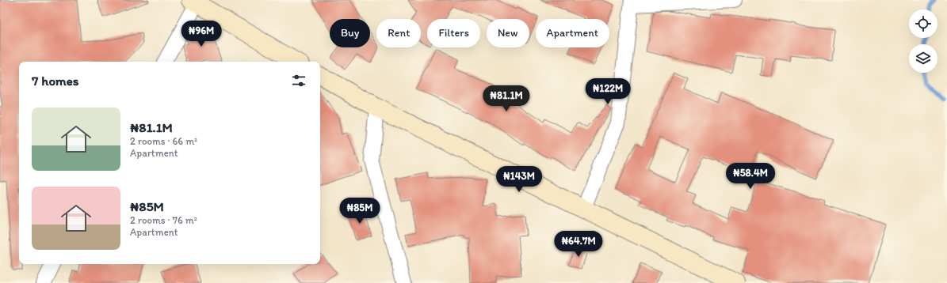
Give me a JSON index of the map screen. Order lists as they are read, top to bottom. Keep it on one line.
{"page":{"chip":["Buy","Rent","Filters","New","Apartment"],"price":["₦96M","₦122M","₦81.1M","₦58.4M","₦143M","₦85M","₦64.7M"],"heading":"7 homes","list":[{"name":"₦81.1M","note":"2 rooms · 66 m² · Apartment"},{"name":"₦85M","note":"2 rooms · 76 m² · Apartment"}]}}
